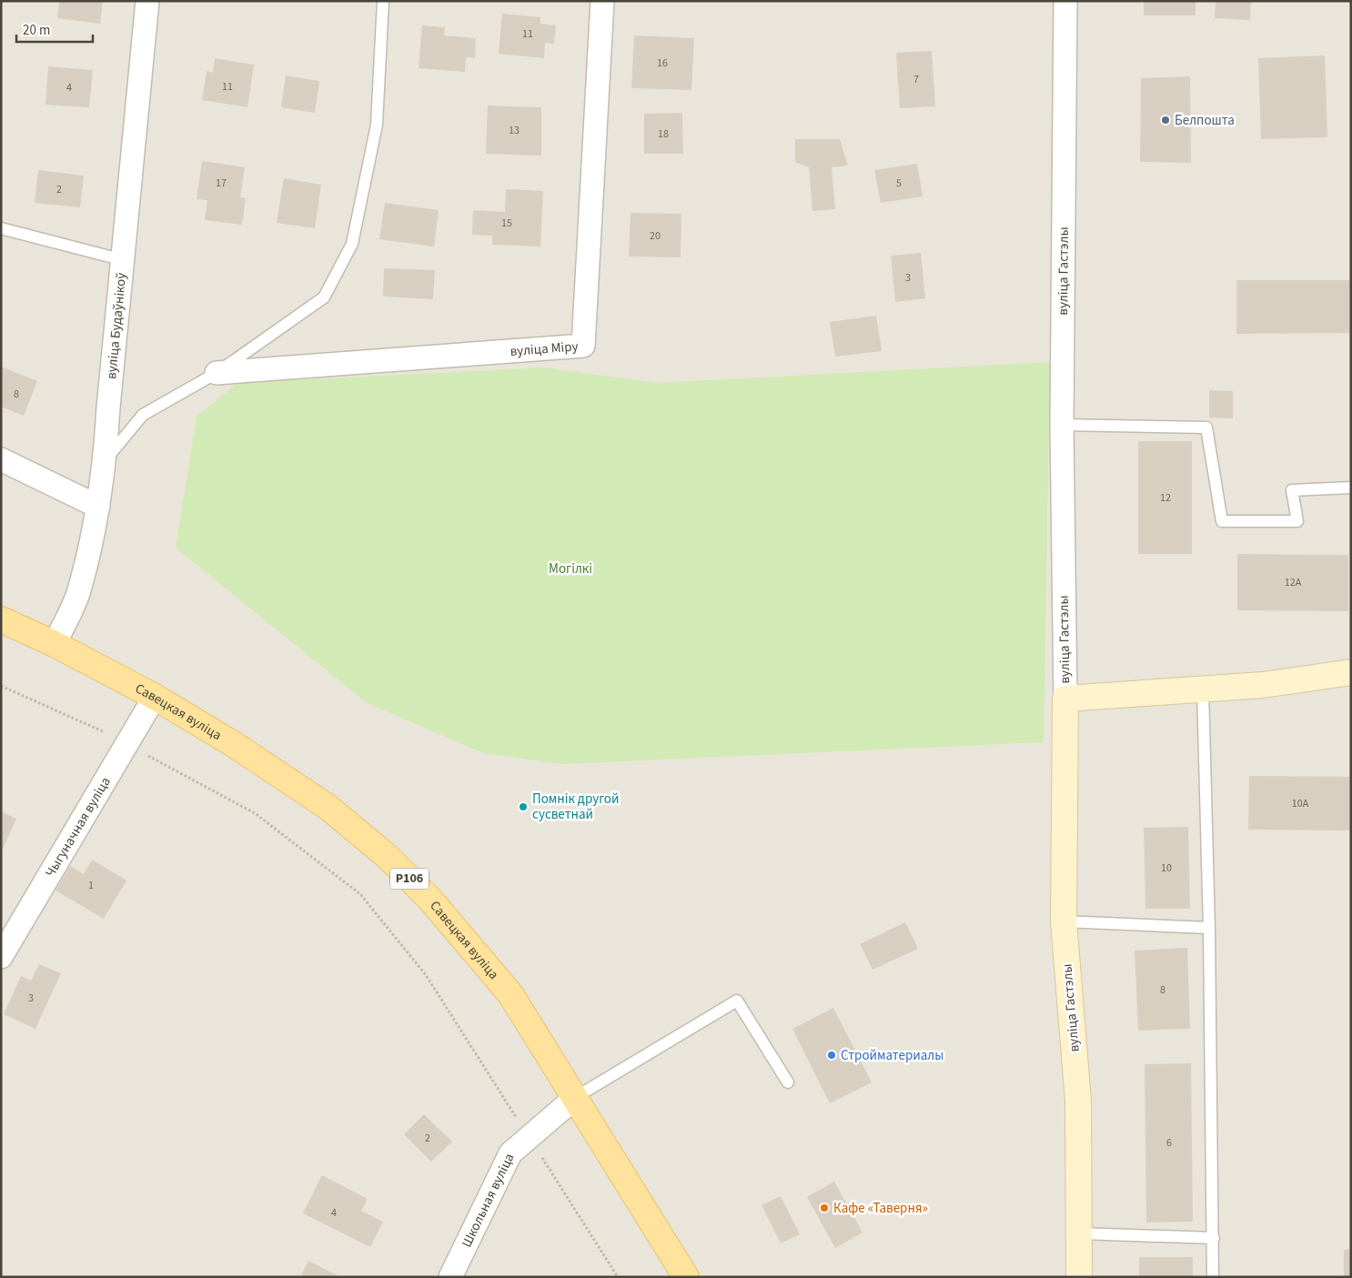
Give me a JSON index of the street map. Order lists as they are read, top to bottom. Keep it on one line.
{"streets":{"main road":["Савецкая вуліца","Р106"],"street":["вуліца Гастэлы","вуліца Будаўнікоў","вуліца Міру","Чыгуначная вуліца","Школьная вуліца"]},"crossings":[["вуліца Будаўнікоў","Савецкая вуліца"],["Савецкая вуліца","Чыгуначная вуліца"],["Савецкая вуліца","Школьная вуліца"]],"parks":["Могілкі"],"places":["Белпошта","Помнік другой сусветнай","Стройматериалы","Кафе «Таверня»"],"house_numbers":["11","16","7","11","4","13","18","17","5","2","15","20","3","8","12","12А","10А","10","1","8","3","2","6","4"],"scale_bar":"20 m"}
